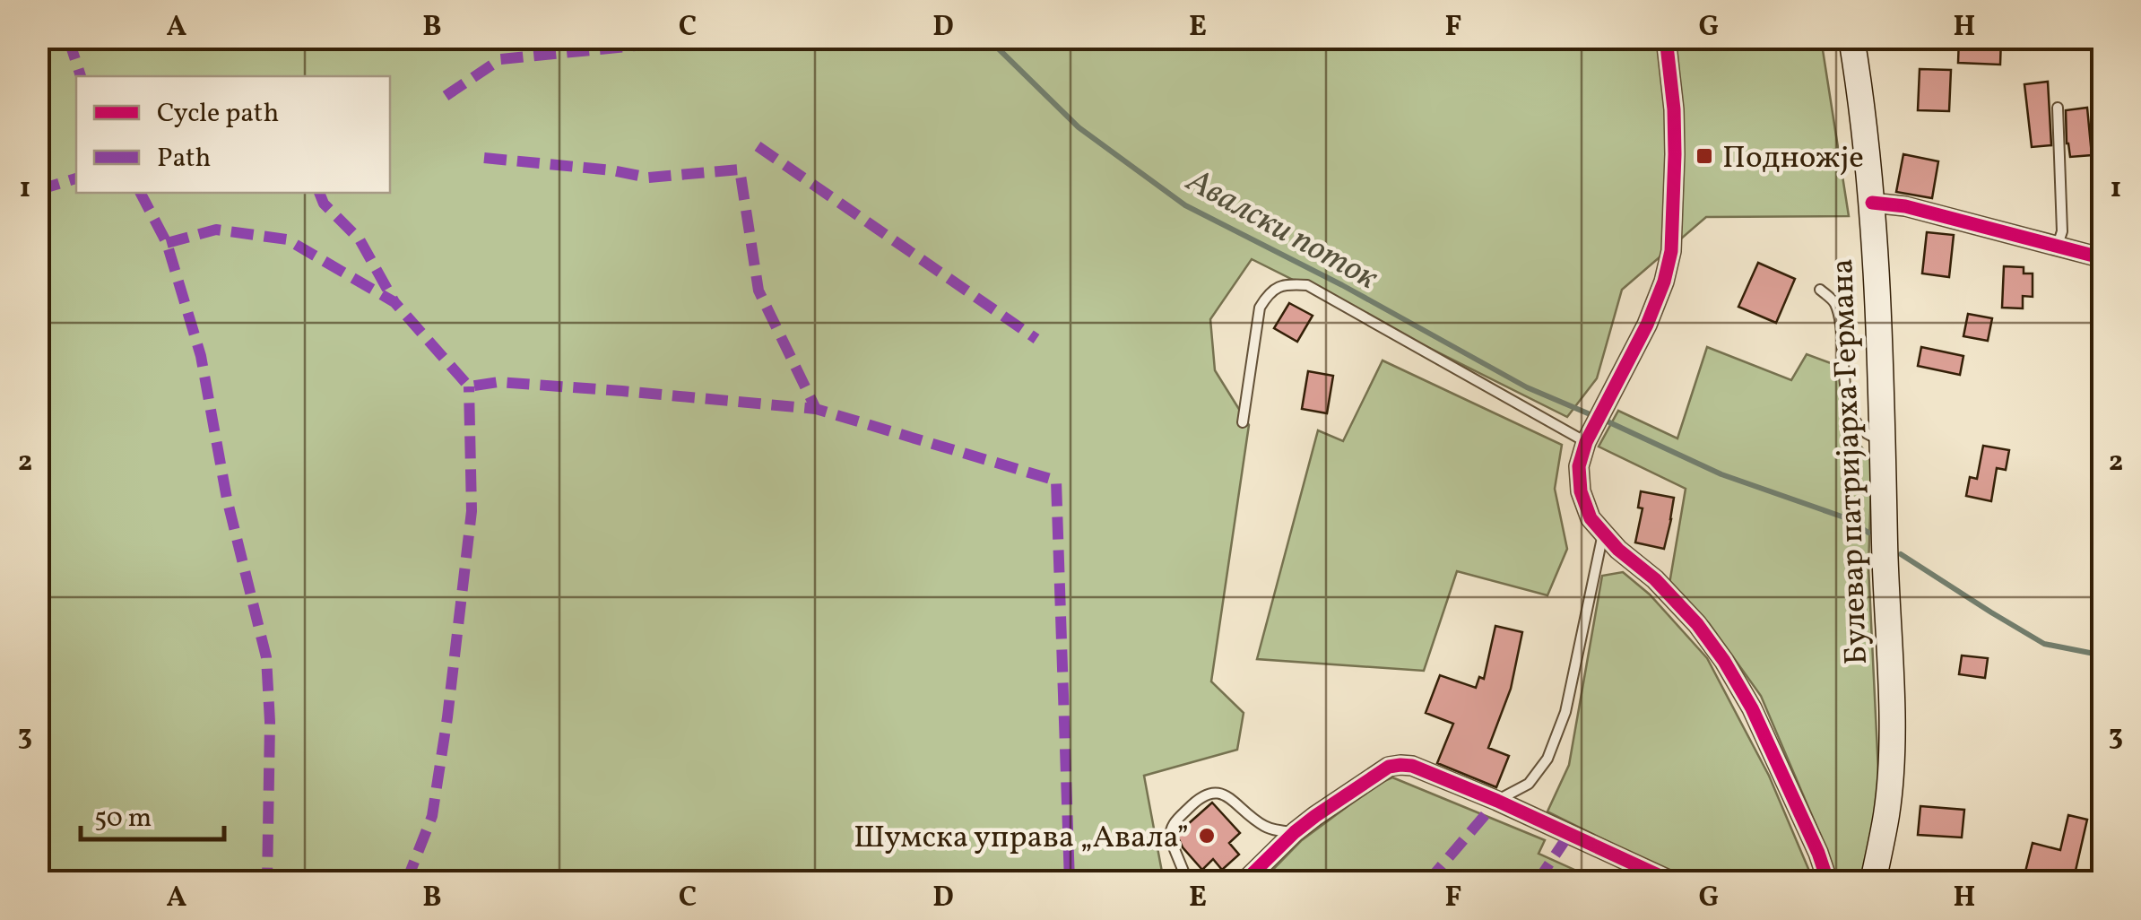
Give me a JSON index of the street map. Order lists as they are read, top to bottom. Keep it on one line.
{"streets":{"main road":["Булевар патријарха Германа"]},"water":["Авалски поток"],"places":{"transit":["Подножје"],"other":["Шумска управа „Авала”"]},"legend":["Cycle path","Path"],"scale_bar":"50 m","grid":{"columns":["A","B","C","D","E","F","G","H"],"rows":["1","2","3"]}}
